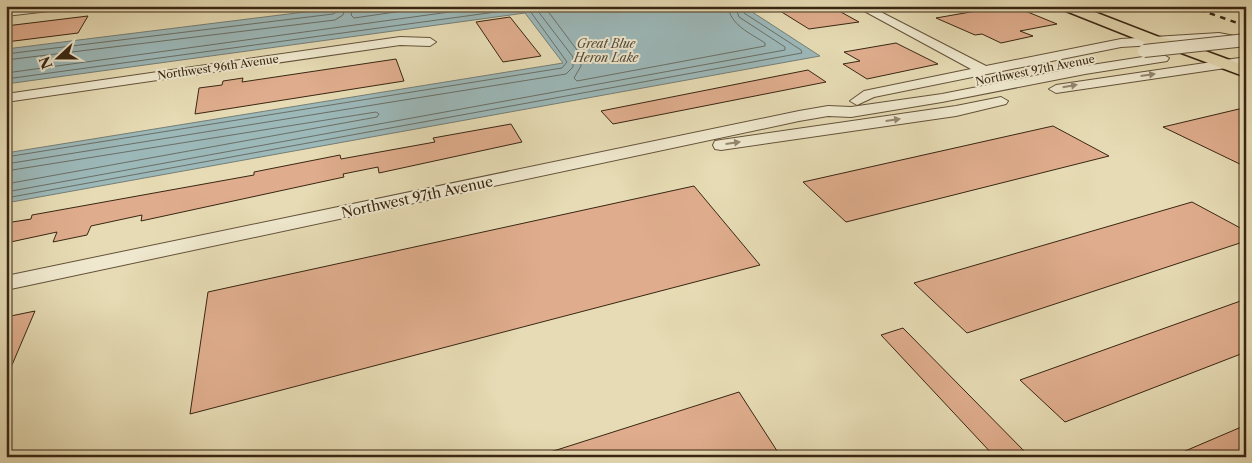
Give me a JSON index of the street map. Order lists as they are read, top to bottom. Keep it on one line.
{"streets":{"street":["Northwest 96th Avenue","Northwest 97th Avenue"]},"water":["Great Blue Heron Lake"],"north":"left"}
